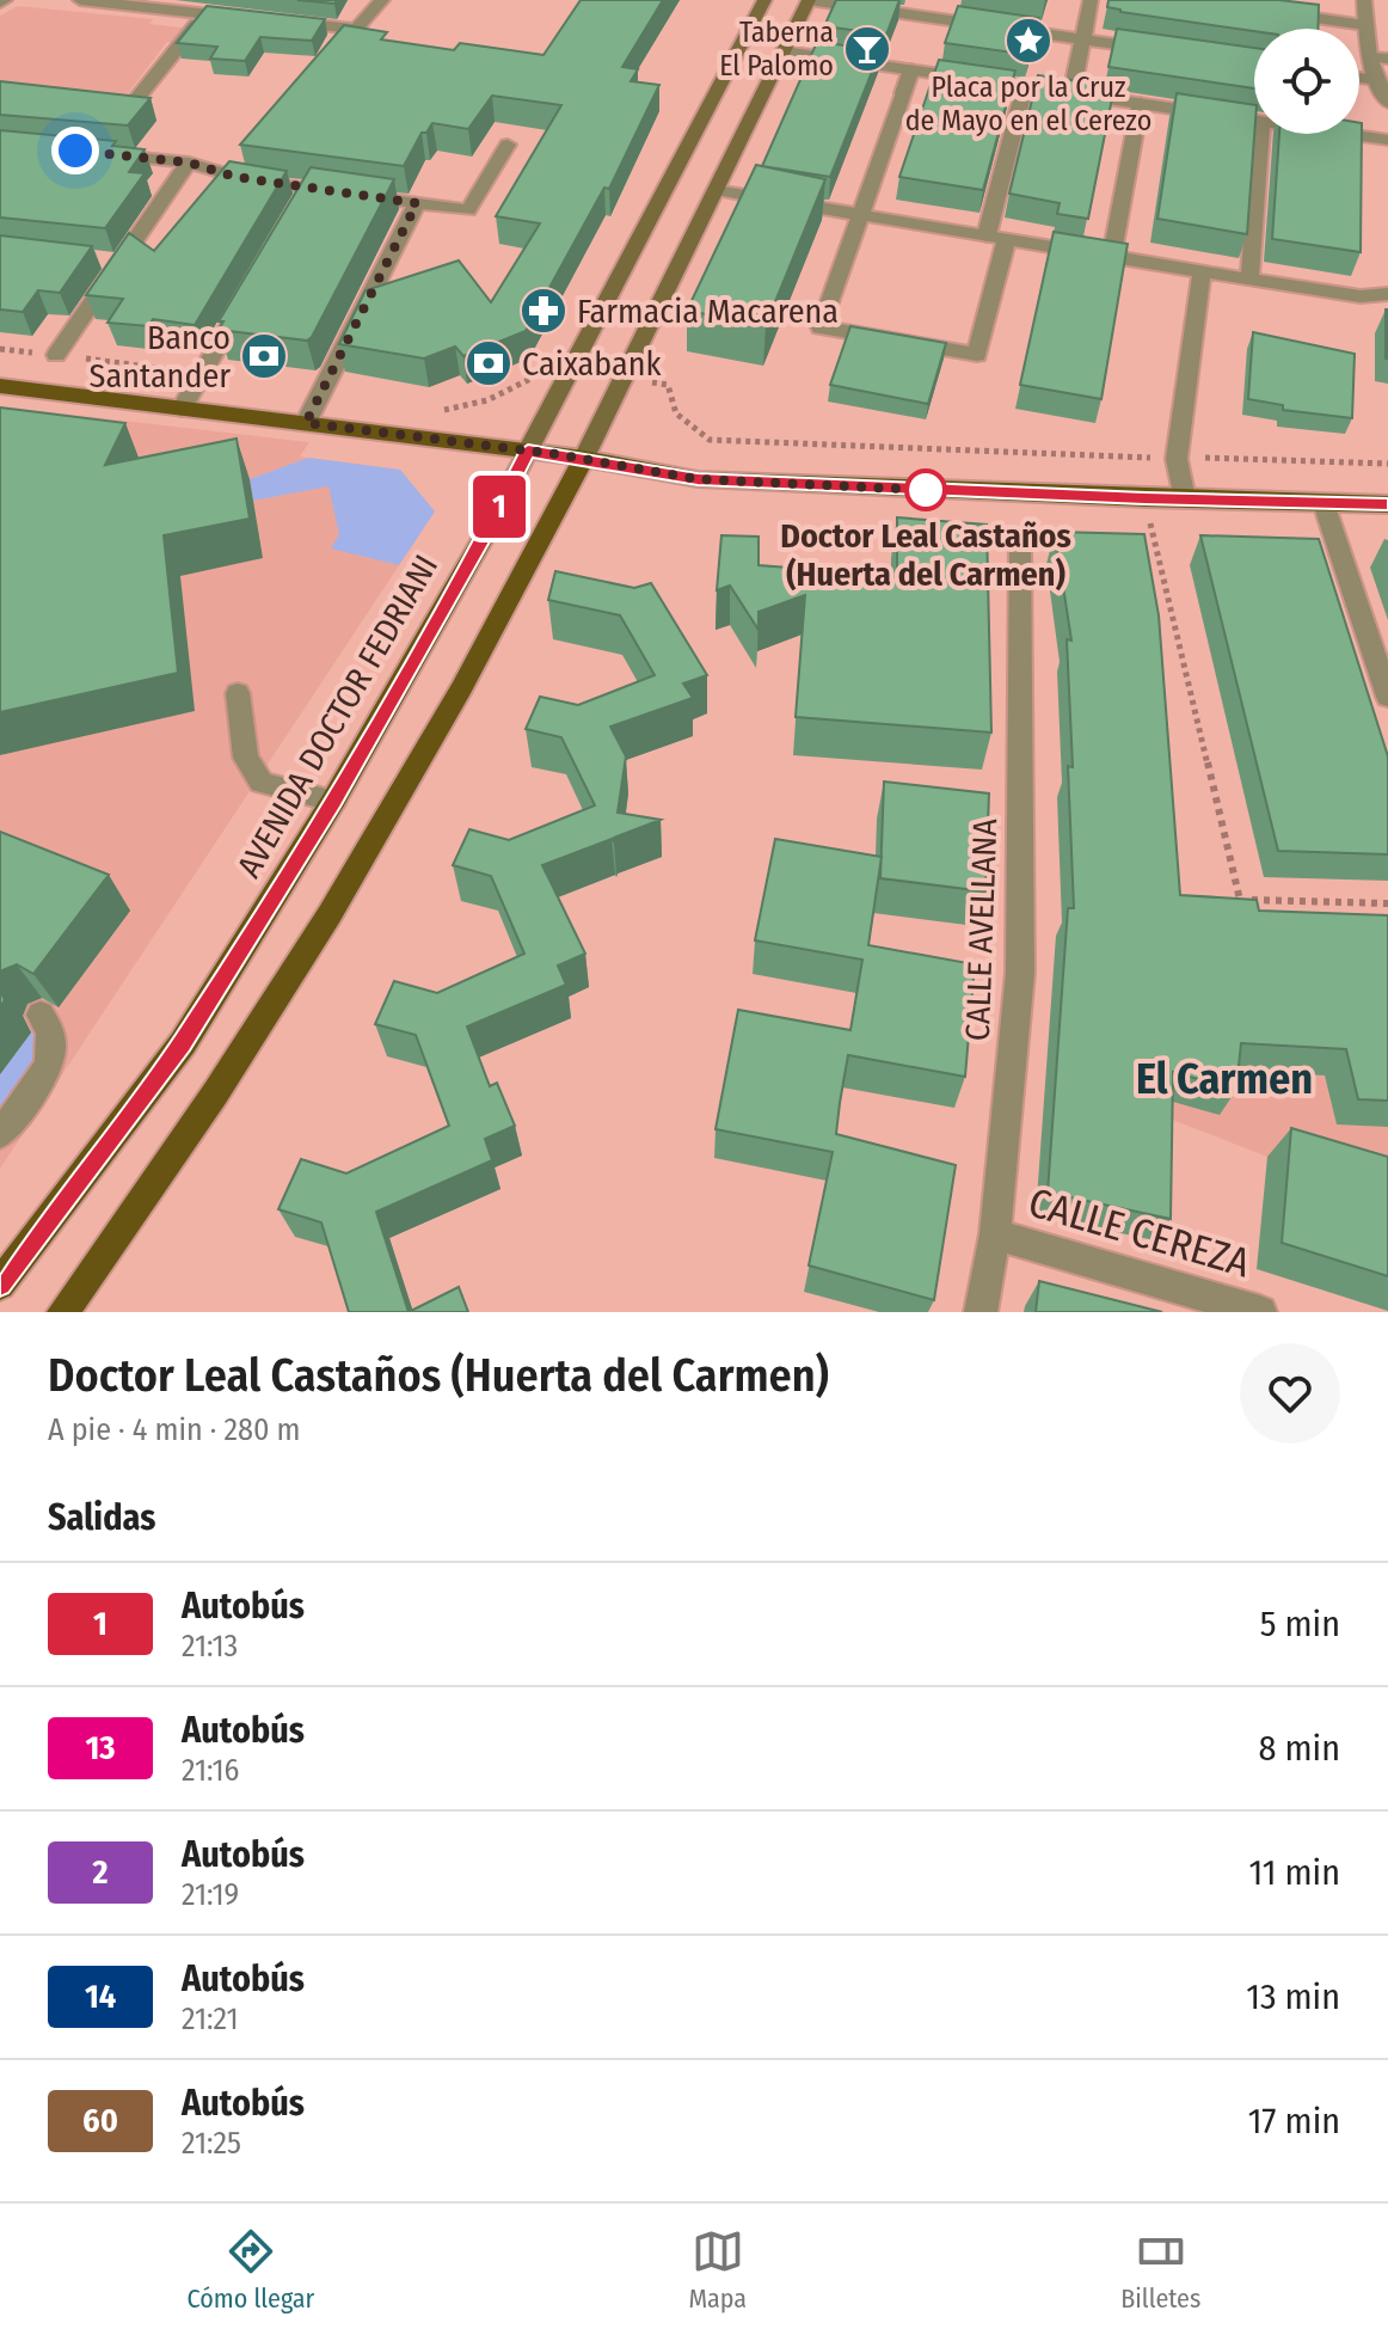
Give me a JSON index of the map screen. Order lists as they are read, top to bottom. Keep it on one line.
{"streets":{"main road":["AVENIDA DOCTOR FEDRIANI"],"street":["CALLE AVELLANA","CALLE CEREZA"]},"crossings":[["CALLE AVELLANA","CALLE CEREZA"]],"districts":["El Carmen"],"places":{"place":["Placa por la Cruz de Mayo en el Cerezo"],"bar":["Taberna El Palomo"],"pharmacy":["Farmacia Macarena"],"bank":["Banco Santander","Caixabank"],"other":["Doctor Leal Castaños (Huerta del Carmen)"]},"lines":["bus line 1"],"page":{"on_map":"1","heading":[["Doctor Leal Castaños (Huerta del Carmen)","A pie · 4 min · 280 m"],"Salidas"],"list":[{"mark":"1","name":"Autobús","note":"21:13","value":"5 min"},{"mark":"13","name":"Autobús","note":"21:16","value":"8 min"},{"mark":"2","name":"Autobús","note":"21:19","value":"11 min"},{"mark":"14","name":"Autobús","note":"21:21","value":"13 min"},{"mark":"60","name":"Autobús","note":"21:25","value":"17 min"}],"tabs":["Cómo llegar","Mapa","Billetes"]}}
